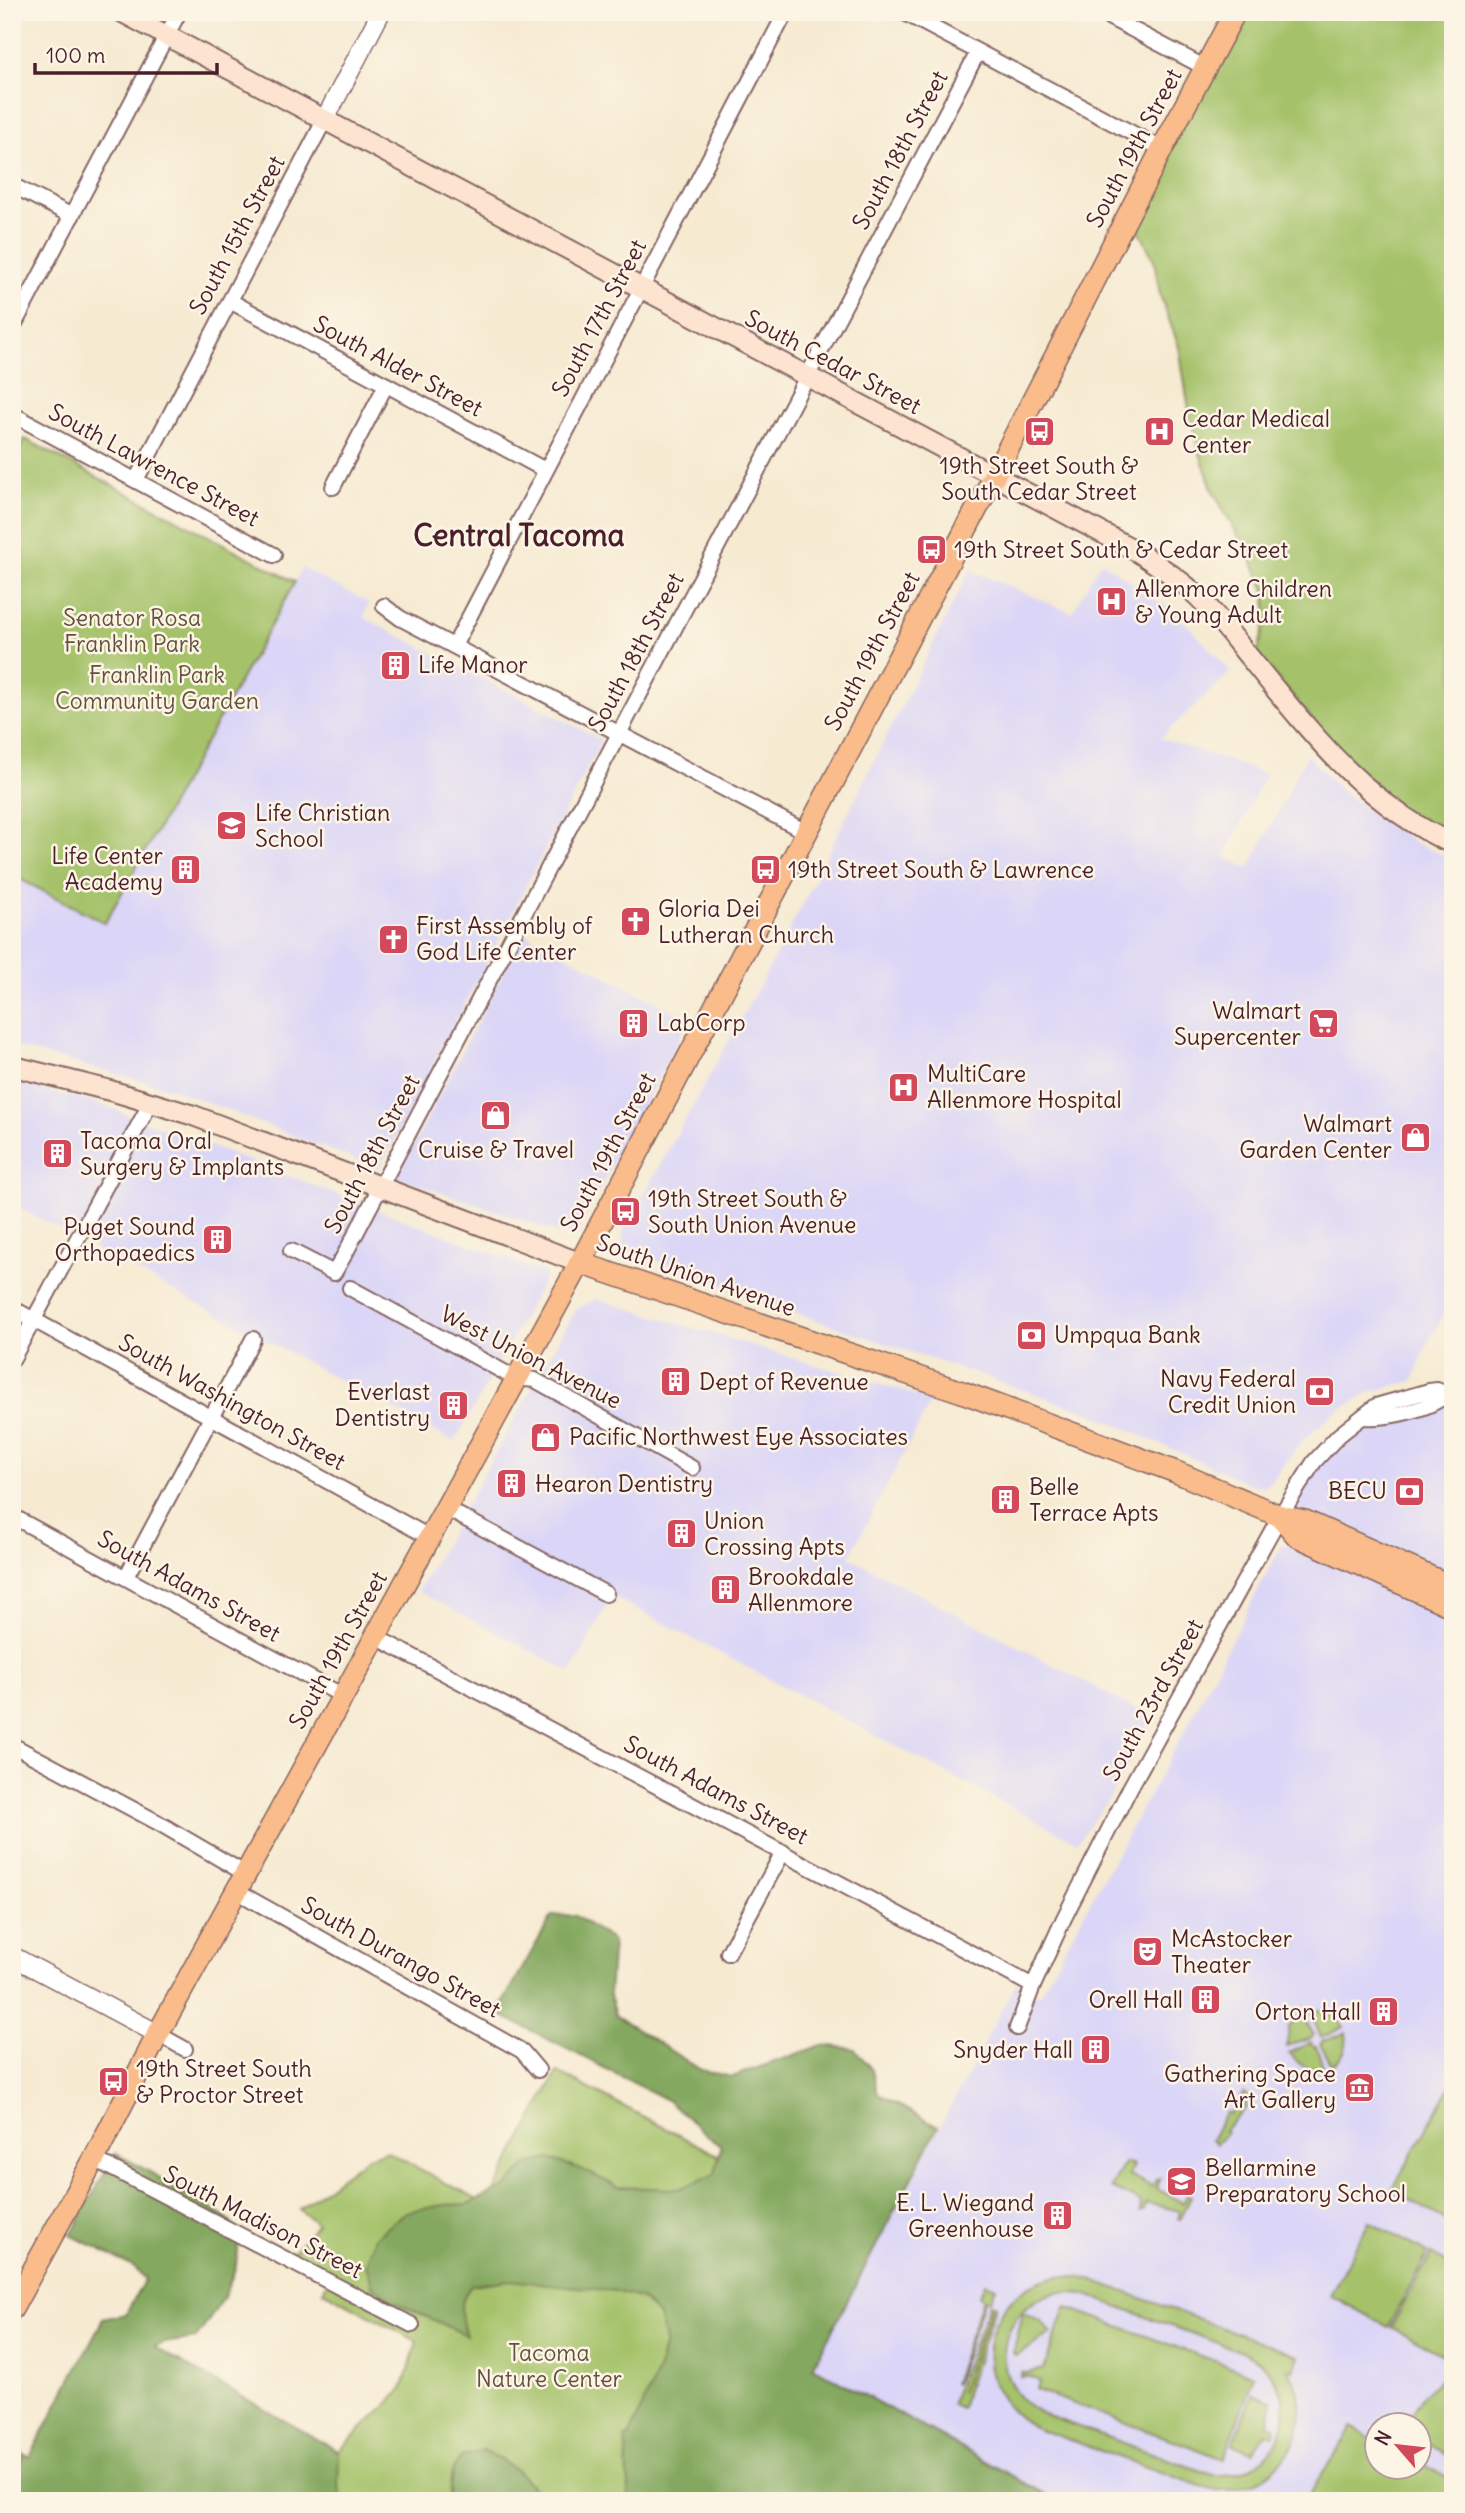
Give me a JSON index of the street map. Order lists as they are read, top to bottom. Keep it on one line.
{"streets":{"main road":["South 19th Street","South Cedar Street","South Union Avenue"],"street":["South 18th Street","South 15th Street","South 17th Street","South Alder Street","South Lawrence Street","West Union Avenue","South Washington Street","South Adams Street","South 23rd Street","South Durango Street","South Madison Street"]},"crossings":[["South 19th Street","South Cedar Street"],["South 19th Street","South Union Avenue"],["South 19th Street","West Union Avenue"],["South 19th Street","South Washington Street"],["South 19th Street","South Adams Street"],["South 19th Street","South Durango Street"],["South 19th Street","South Madison Street"],["South 18th Street","South Cedar Street"],["South 18th Street","South Union Avenue"],["South 15th Street","South Cedar Street"],["South 15th Street","South Alder Street"],["South 15th Street","South Lawrence Street"],["South 17th Street","South Cedar Street"],["South 17th Street","South Alder Street"],["South Union Avenue","South 23rd Street"],["South Adams Street","South 23rd Street"]],"districts":["Central Tacoma"],"parks":["Senator Rosa Franklin Park","Franklin Park Community Garden","Tacoma Nature Center"],"places":{"bus stop":["19th Street South & South Cedar Street","19th Street South & Cedar Street","19th Street South & Lawrence","19th Street South & South Union Avenue","19th Street South & Proctor Street"],"hospital":["Cedar Medical Center","Allenmore Children & Young Adult","MultiCare Allenmore Hospital"],"building":["Life Manor","Life Center Academy","LabCorp","Tacoma Oral Surgery & Implants","Puget Sound Orthopaedics","Dept of Revenue","Everlast Dentistry","Hearon Dentistry","Belle Terrace Apts","Union Crossing Apts","Brookdale Allenmore","Orell Hall","Orton Hall","Snyder Hall","E. L. Wiegand Greenhouse"],"school or university":["Life Christian School","Bellarmine Preparatory School"],"church":["Gloria Dei Lutheran Church","First Assembly of God Life Center"],"supermarket":["Walmart Supercenter"],"shop":["Cruise & Travel","Walmart Garden Center","Pacific Northwest Eye Associates"],"bank":["Umpqua Bank","Navy Federal Credit Union","BECU"],"theatre":["McAstocker Theater"],"museum":["Gathering Space Art Gallery"]},"scale_bar":"100 m","north":"top left"}
